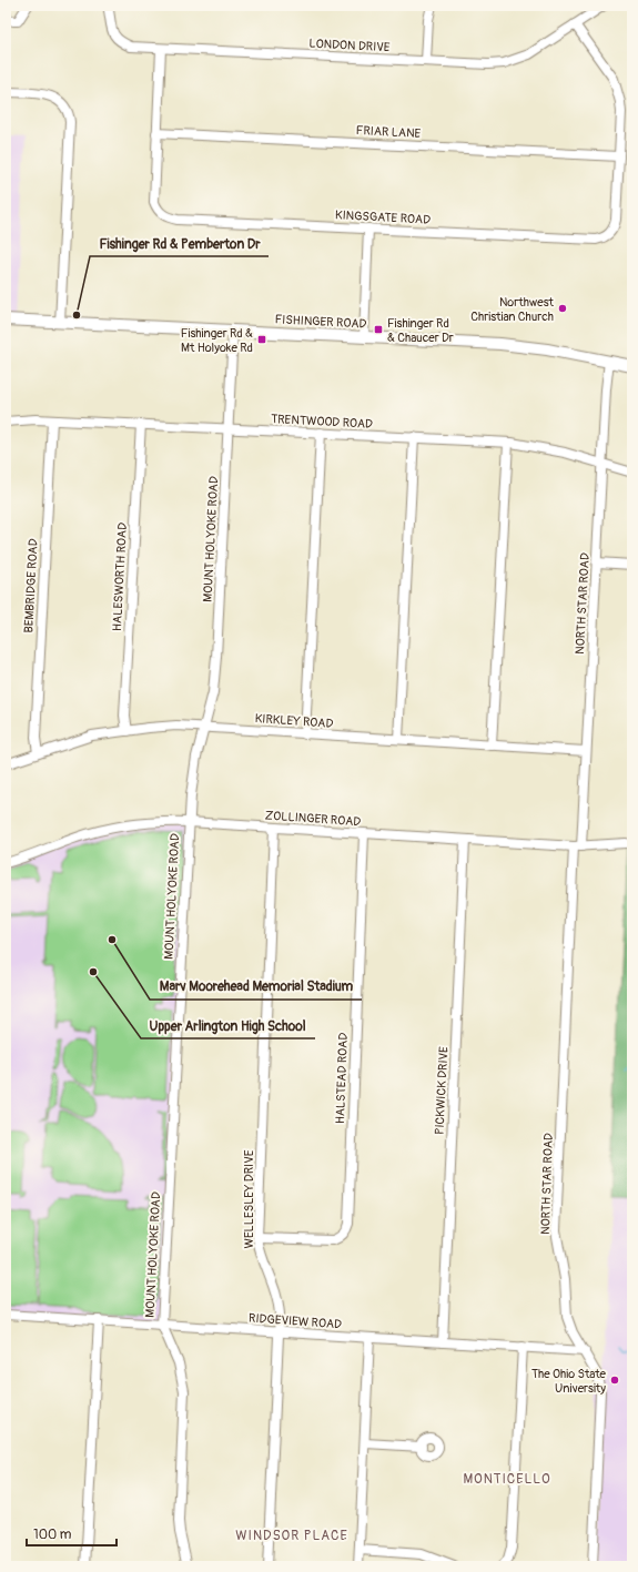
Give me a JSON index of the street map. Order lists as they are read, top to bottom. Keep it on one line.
{"streets":{"main road":["FISHINGER ROAD"],"street":["LONDON DRIVE","FRIAR LANE","KINGSGATE ROAD","TRENTWOOD ROAD","MOUNT HOLYOKE ROAD","HALESWORTH ROAD","BEMBRIDGE ROAD","NORTH STAR ROAD","KIRKLEY ROAD","ZOLLINGER ROAD","HALSTEAD ROAD","PICKWICK DRIVE","WELLESLEY DRIVE","RIDGEVIEW ROAD"]},"crossings":[["FRIAR LANE","KINGSGATE ROAD"],["FISHINGER ROAD","MOUNT HOLYOKE ROAD"],["FISHINGER ROAD","NORTH STAR ROAD"],["TRENTWOOD ROAD","MOUNT HOLYOKE ROAD"],["TRENTWOOD ROAD","HALESWORTH ROAD"],["TRENTWOOD ROAD","BEMBRIDGE ROAD"],["TRENTWOOD ROAD","NORTH STAR ROAD"],["MOUNT HOLYOKE ROAD","KIRKLEY ROAD"],["MOUNT HOLYOKE ROAD","ZOLLINGER ROAD"],["MOUNT HOLYOKE ROAD","RIDGEVIEW ROAD"],["HALESWORTH ROAD","KIRKLEY ROAD"],["BEMBRIDGE ROAD","KIRKLEY ROAD"],["NORTH STAR ROAD","KIRKLEY ROAD"],["NORTH STAR ROAD","ZOLLINGER ROAD"],["NORTH STAR ROAD","RIDGEVIEW ROAD"],["ZOLLINGER ROAD","HALSTEAD ROAD"],["ZOLLINGER ROAD","PICKWICK DRIVE"],["ZOLLINGER ROAD","WELLESLEY DRIVE"],["HALSTEAD ROAD","WELLESLEY DRIVE"],["PICKWICK DRIVE","RIDGEVIEW ROAD"],["WELLESLEY DRIVE","RIDGEVIEW ROAD"]],"districts":["MONTICELLO","WINDSOR PLACE"],"places":{"other":["Northwest Christian Church","Fishinger Rd & Pemberton Dr","Marv Moorehead Memorial Stadium","Upper Arlington High School","The Ohio State University"],"transit":["Fishinger Rd & Chaucer Dr","Fishinger Rd & Mt Holyoke Rd"]},"scale_bar":"100 m"}
